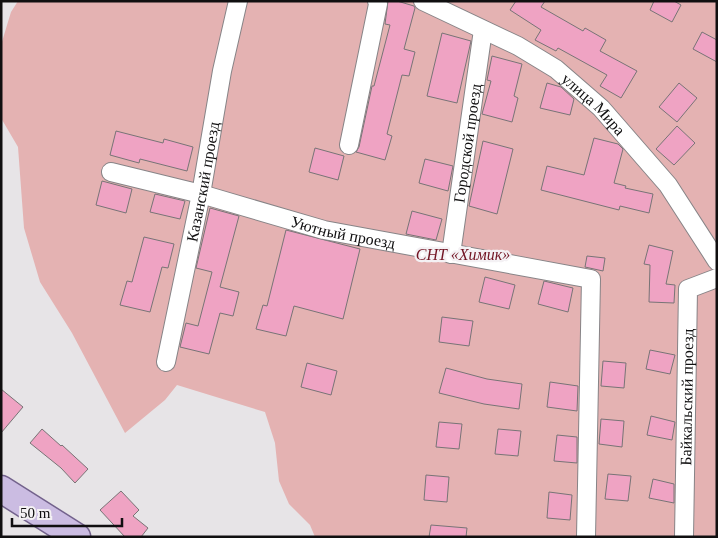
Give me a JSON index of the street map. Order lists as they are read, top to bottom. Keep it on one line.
{"streets":{"street":["улица Мира","Городской проезд","Казанский проезд","Уютный проезд","Байкальский проезд"]},"crossings":[["улица Мира","Городской проезд"],["Городской проезд","Уютный проезд"],["Казанский проезд","Уютный проезд"]],"parks":["СНТ «Химик»"],"scale_bar":"50 m"}
